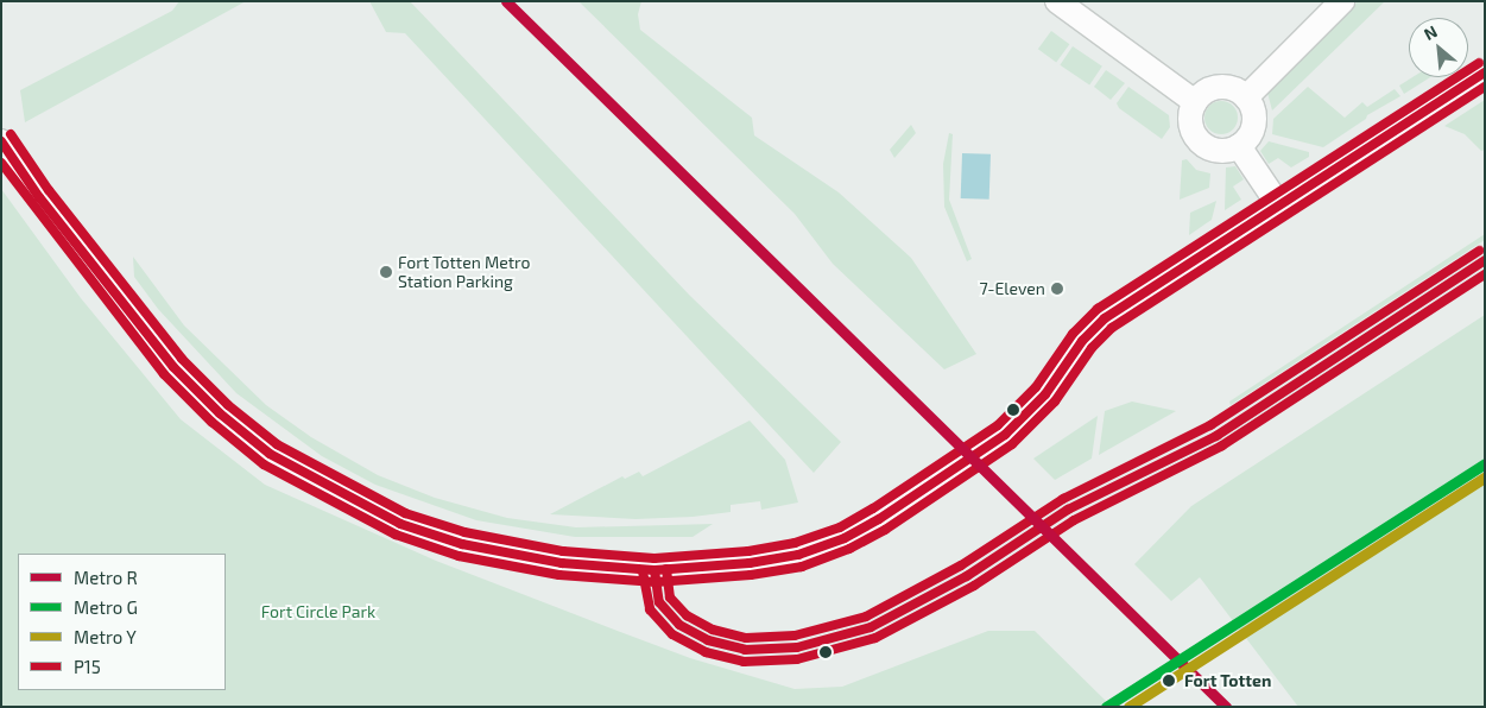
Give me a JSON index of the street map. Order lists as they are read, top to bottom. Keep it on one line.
{"parks":["Fort Circle Park"],"places":["Fort Totten Metro Station Parking","7-Eleven","Fort Totten"],"lines":["metro line R","transit line P15","metro line G","metro line Y"],"legend":["Metro R","Metro G","Metro Y","P15"],"north":"top left"}
